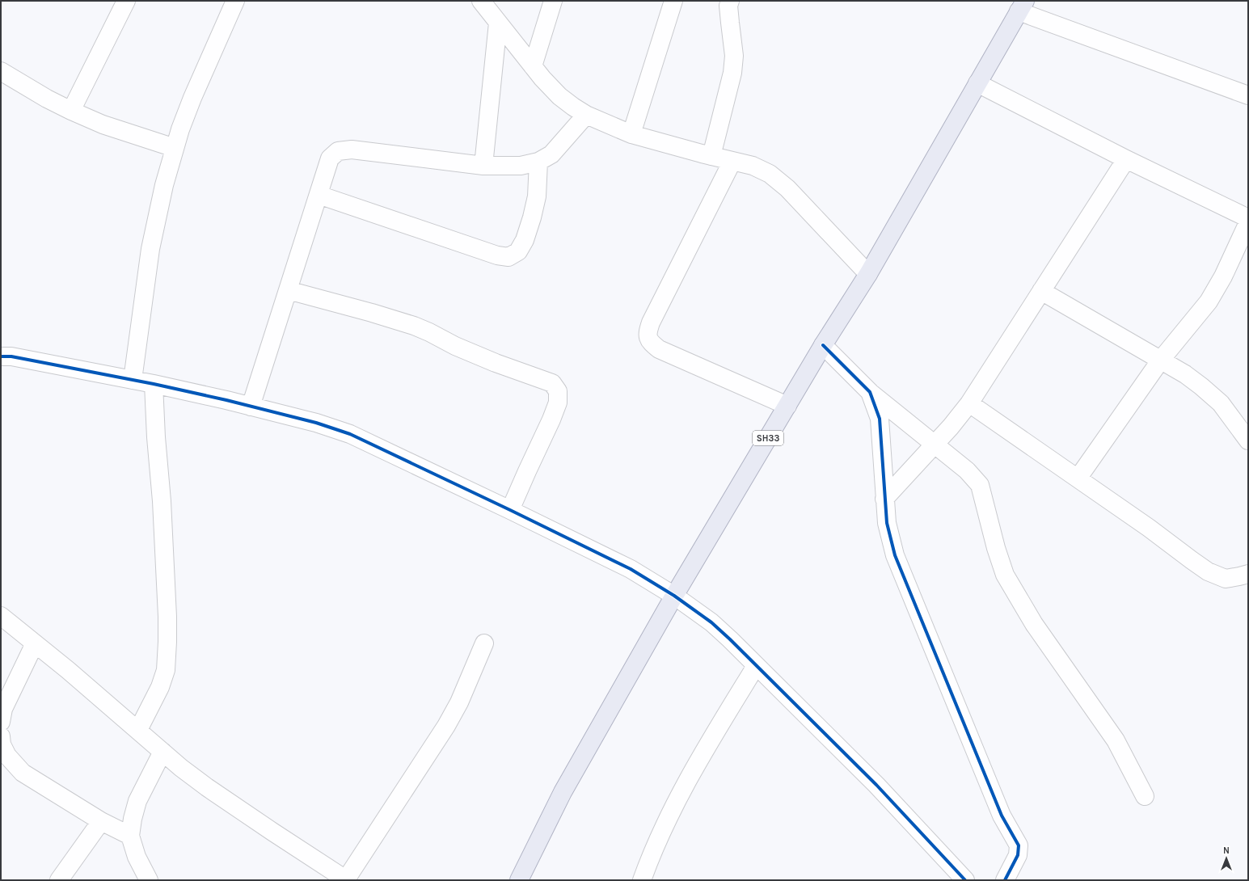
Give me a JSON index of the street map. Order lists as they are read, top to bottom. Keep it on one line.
{"streets":{"main road":["SH33"]},"north":"top"}
